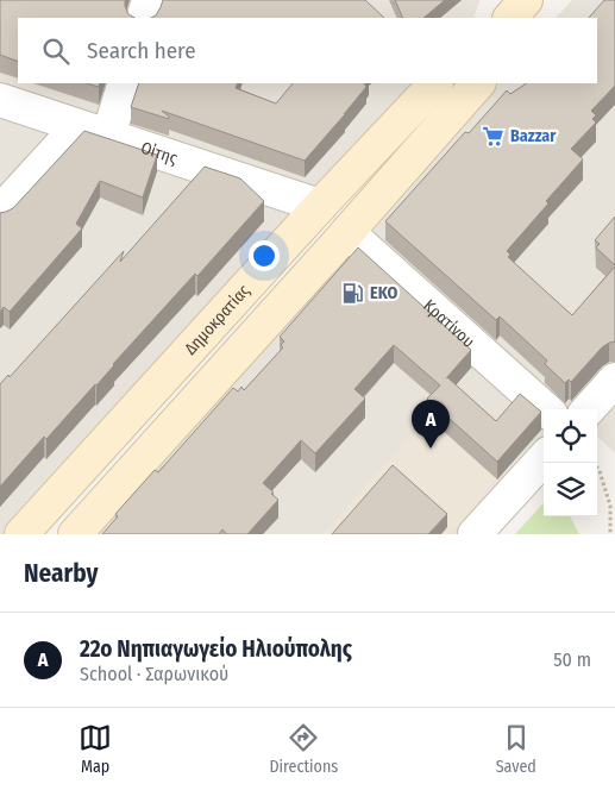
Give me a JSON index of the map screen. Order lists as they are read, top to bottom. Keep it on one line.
{"streets":{"street":["Οίτης","Δημοκρατίας","Κρατίνου"]},"crossings":[["Οίτης","Δημοκρατίας"]],"places":{"supermarket":["Bazzar"],"fuel station":["EKO"]},"page":{"search":"Search here","pins":"A","heading":"Nearby","list":[{"mark":"A","name":"22ο Νηπιαγωγείο Ηλιούπολης","note":"School · Σαρωνικού","value":"50 m"}],"nav":["Map","Directions","Saved"]}}
